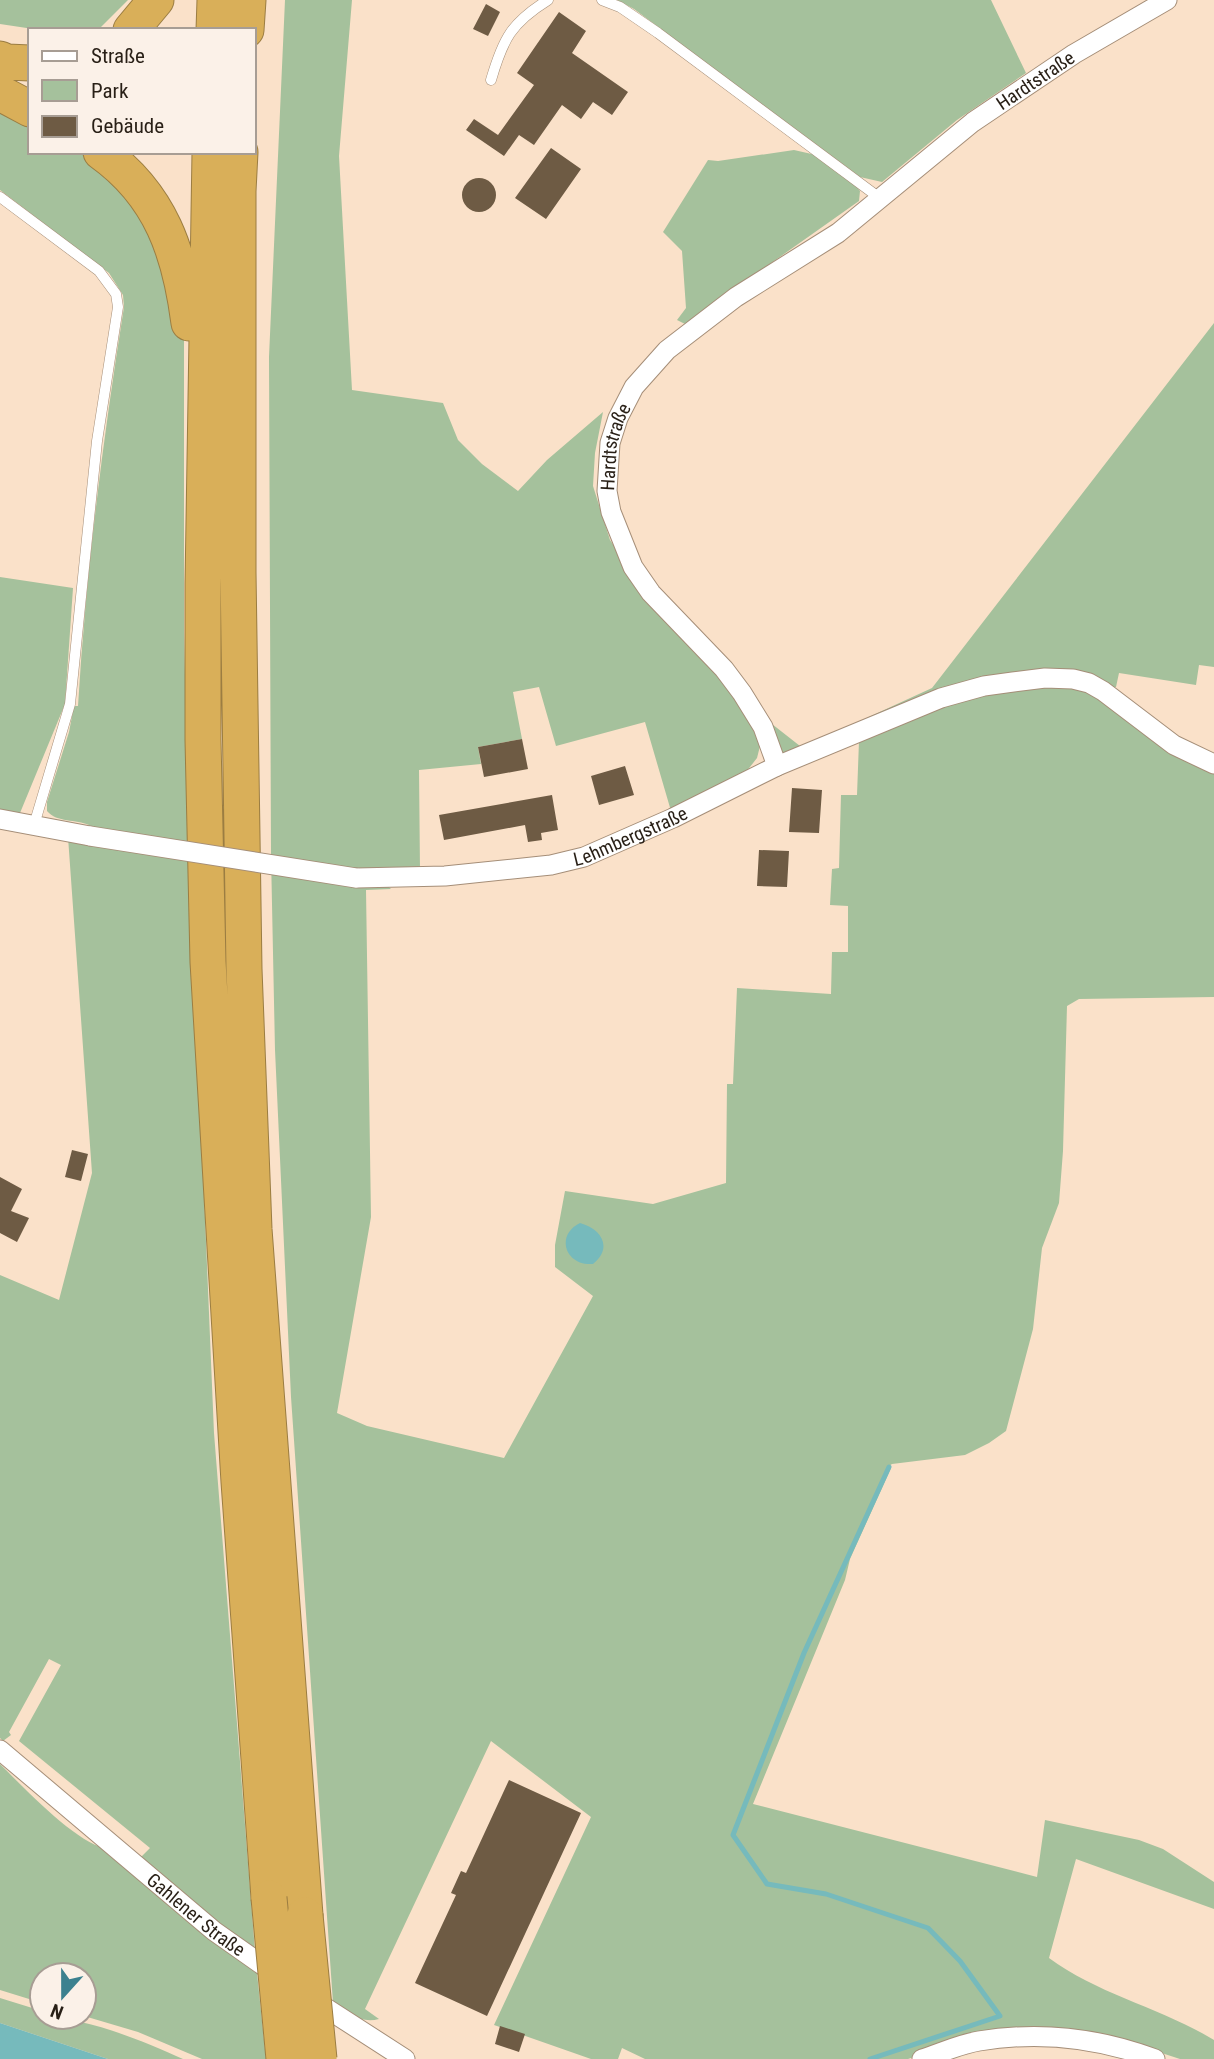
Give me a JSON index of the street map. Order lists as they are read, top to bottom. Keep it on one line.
{"streets":{"street":["Hardtstraße","Lehmbergstraße","Gahlener Straße"]},"crossings":[["Hardtstraße","Lehmbergstraße"]],"legend":["Straße","Park","Gebäude"],"north":"bottom"}
